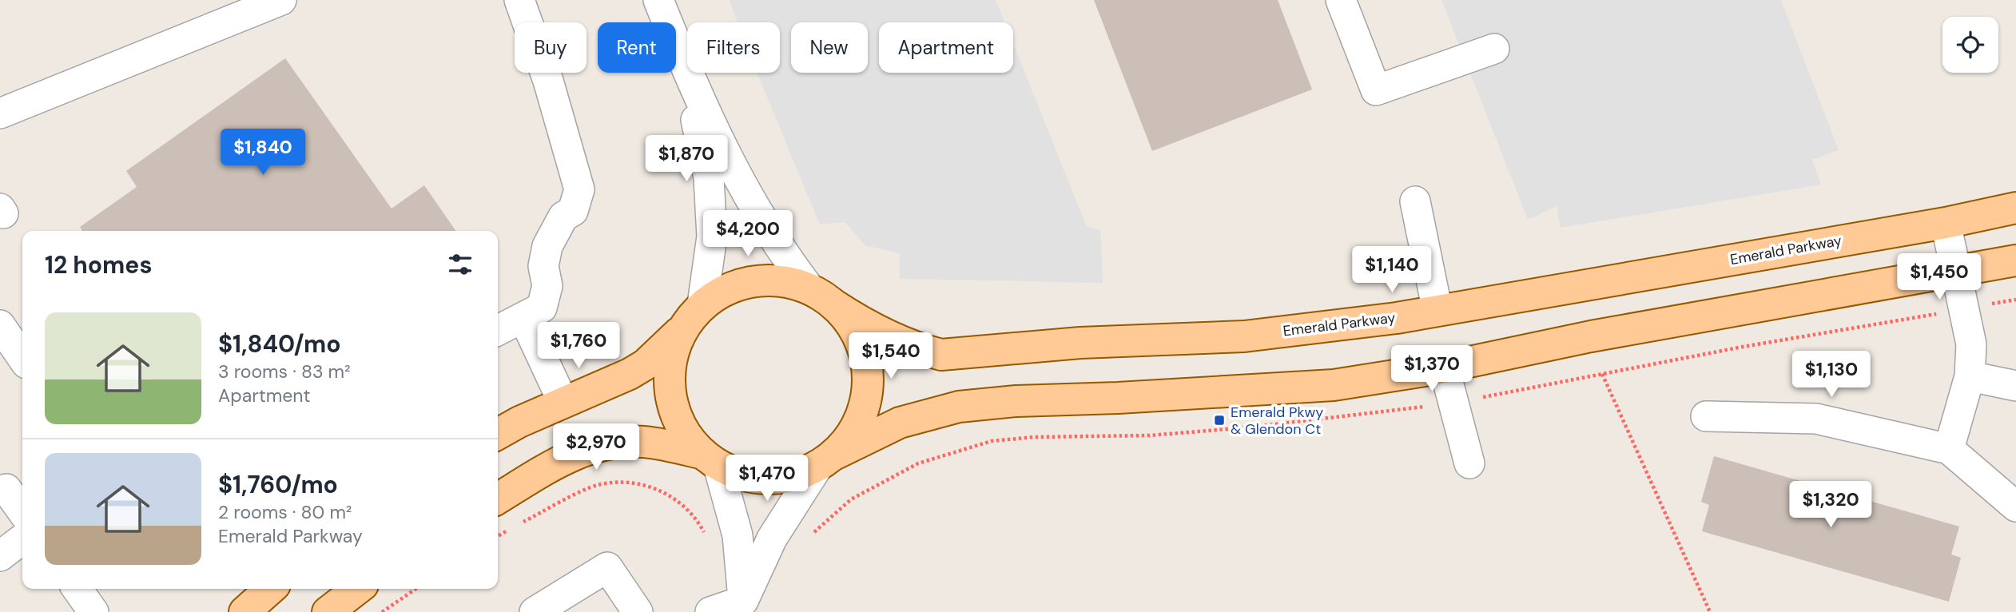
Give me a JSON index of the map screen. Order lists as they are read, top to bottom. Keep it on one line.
{"streets":{"main road":["Emerald Parkway"]},"places":{"transit":["Emerald Pkwy & Glendon Ct"]},"page":{"chip":["Buy","Rent","Filters","New","Apartment"],"price":["$1,840","$1,870","$4,200","$1,140","$1,450","$1,760","$1,540","$1,370","$1,130","$2,970","$1,470","$1,320"],"heading":"12 homes","list":[{"name":"$1,840/mo","note":"3 rooms · 83 m² · Apartment"},{"name":"$1,760/mo","note":"2 rooms · 80 m² · Emerald Parkway"}]}}
